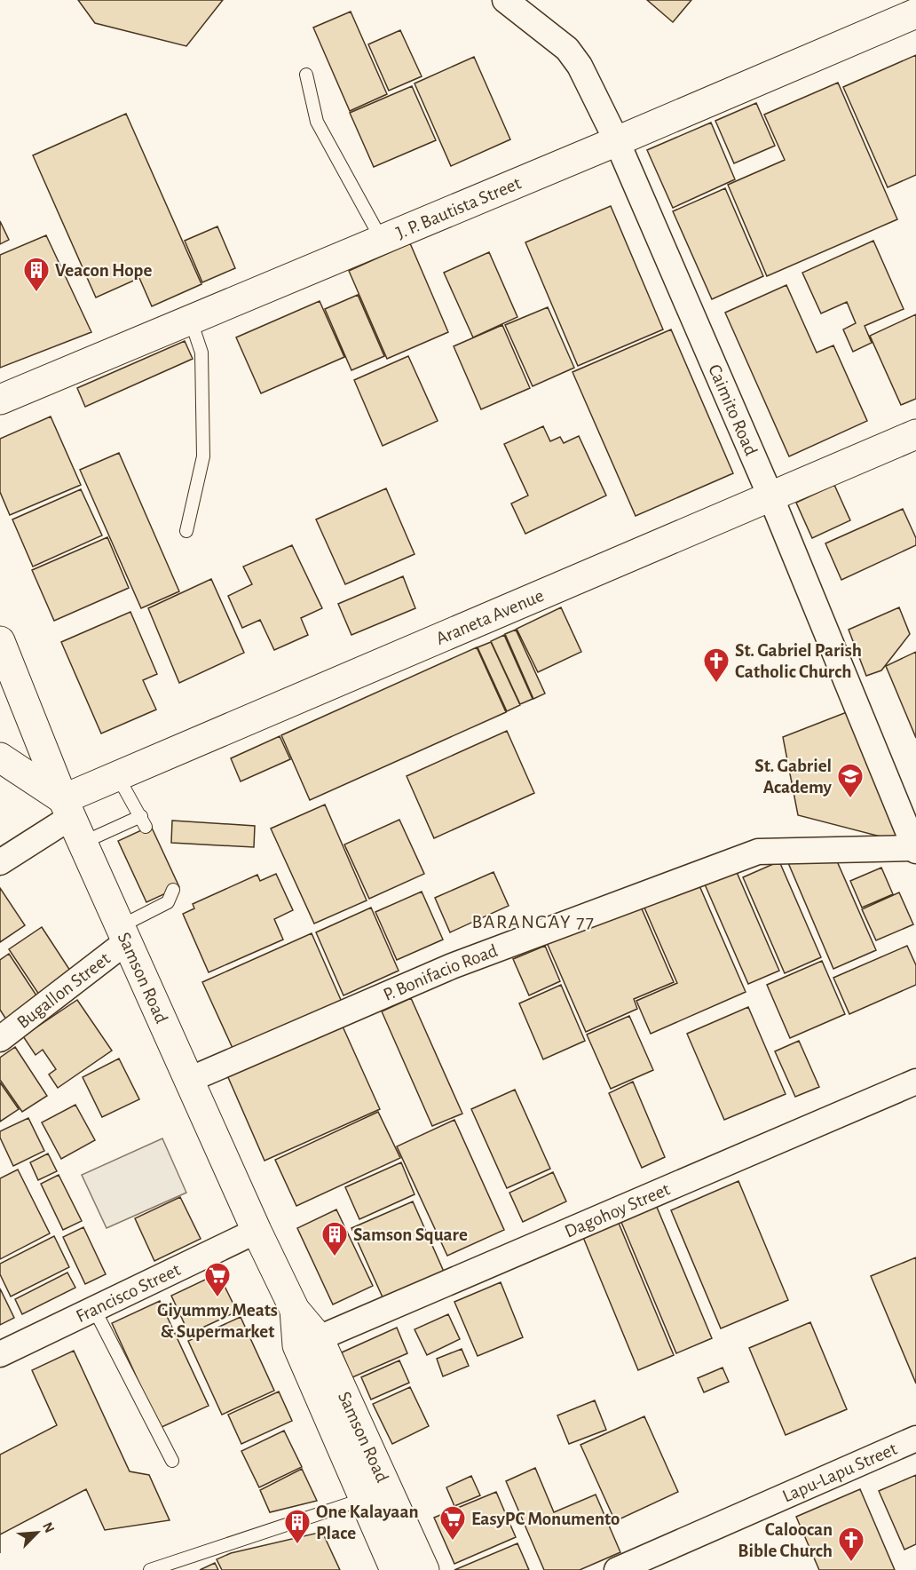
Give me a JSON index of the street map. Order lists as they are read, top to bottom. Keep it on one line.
{"streets":{"main road":["J. P. Bautista Street","Araneta Avenue","Samson Road"],"street":["Caimito Road","P. Bonifacio Road","Bugallon Street","Dagohoy Street","Francisco Street","Lapu-Lapu Street"]},"crossings":[["J. P. Bautista Street","Caimito Road"],["Caimito Road","Araneta Avenue"],["Caimito Road","P. Bonifacio Road"],["Araneta Avenue","Samson Road"],["P. Bonifacio Road","Samson Road"],["Samson Road","Bugallon Street"],["Samson Road","Dagohoy Street"],["Samson Road","Francisco Street"]],"districts":["BARANGAY 77"],"places":{"building":["Veacon Hope","Samson Square","One Kalayaan Place"],"church":["St. Gabriel Parish Catholic Church","Caloocan Bible Church"],"school or university":["St. Gabriel Academy"],"supermarket":["Giyummy Meats & Supermarket","EasyPC Monumento"]},"north":"top right"}
